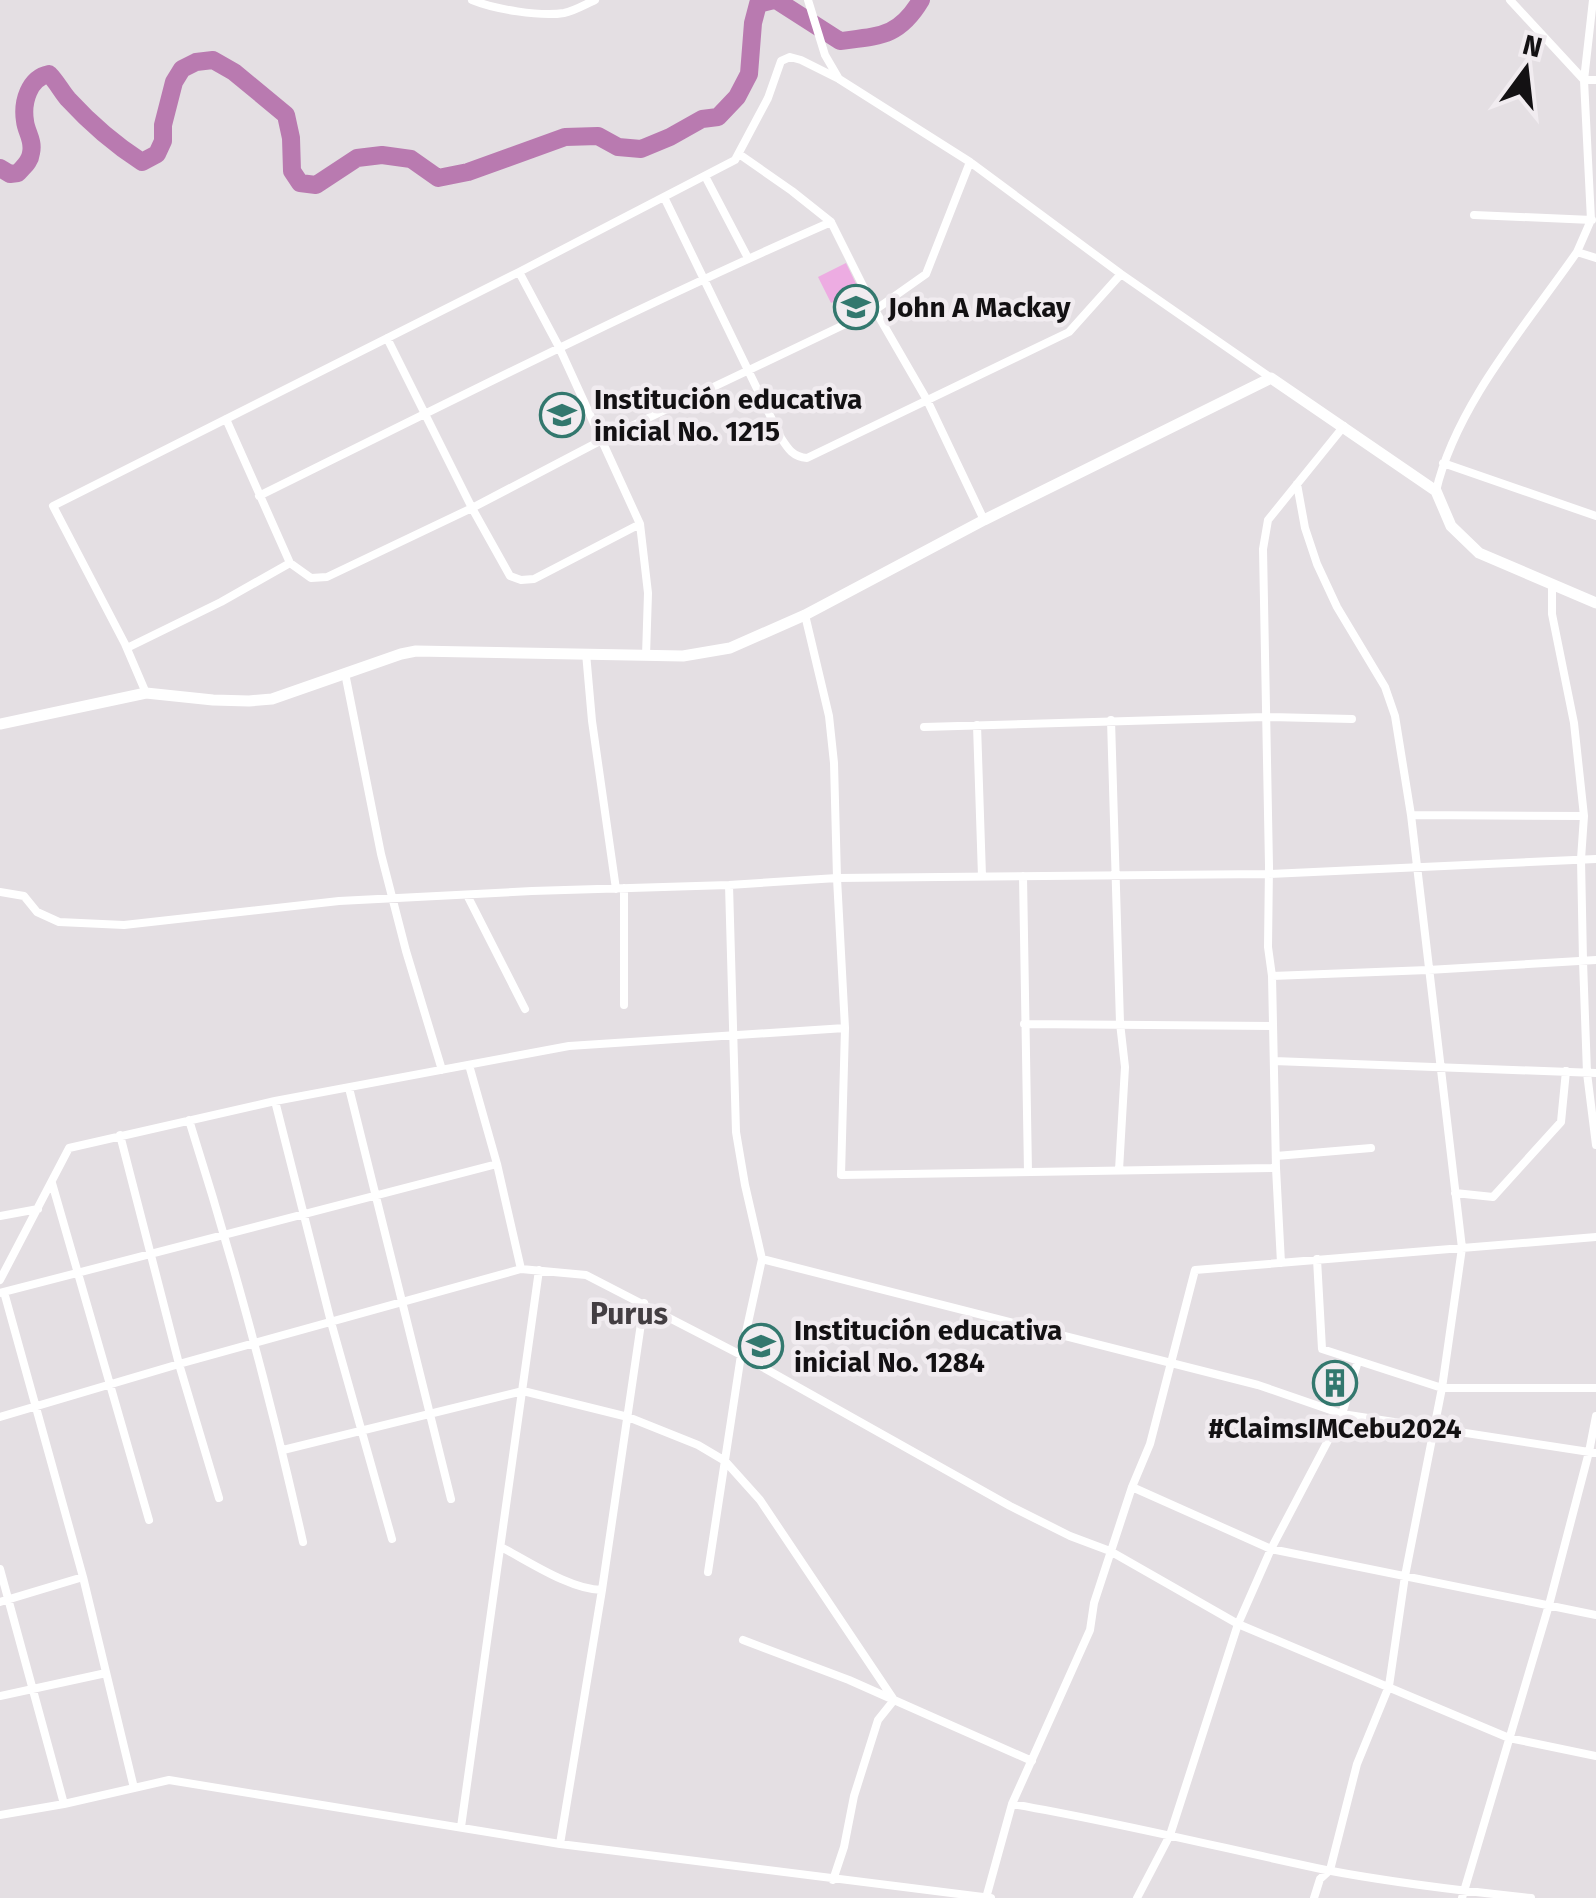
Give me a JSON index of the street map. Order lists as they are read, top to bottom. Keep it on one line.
{"districts":["Purus"],"places":{"school or university":["John A Mackay","Institución educativa inicial No. 1215","Institución educativa inicial No. 1284"],"building":["#ClaimsIMCebu2024"]},"north":"top"}
